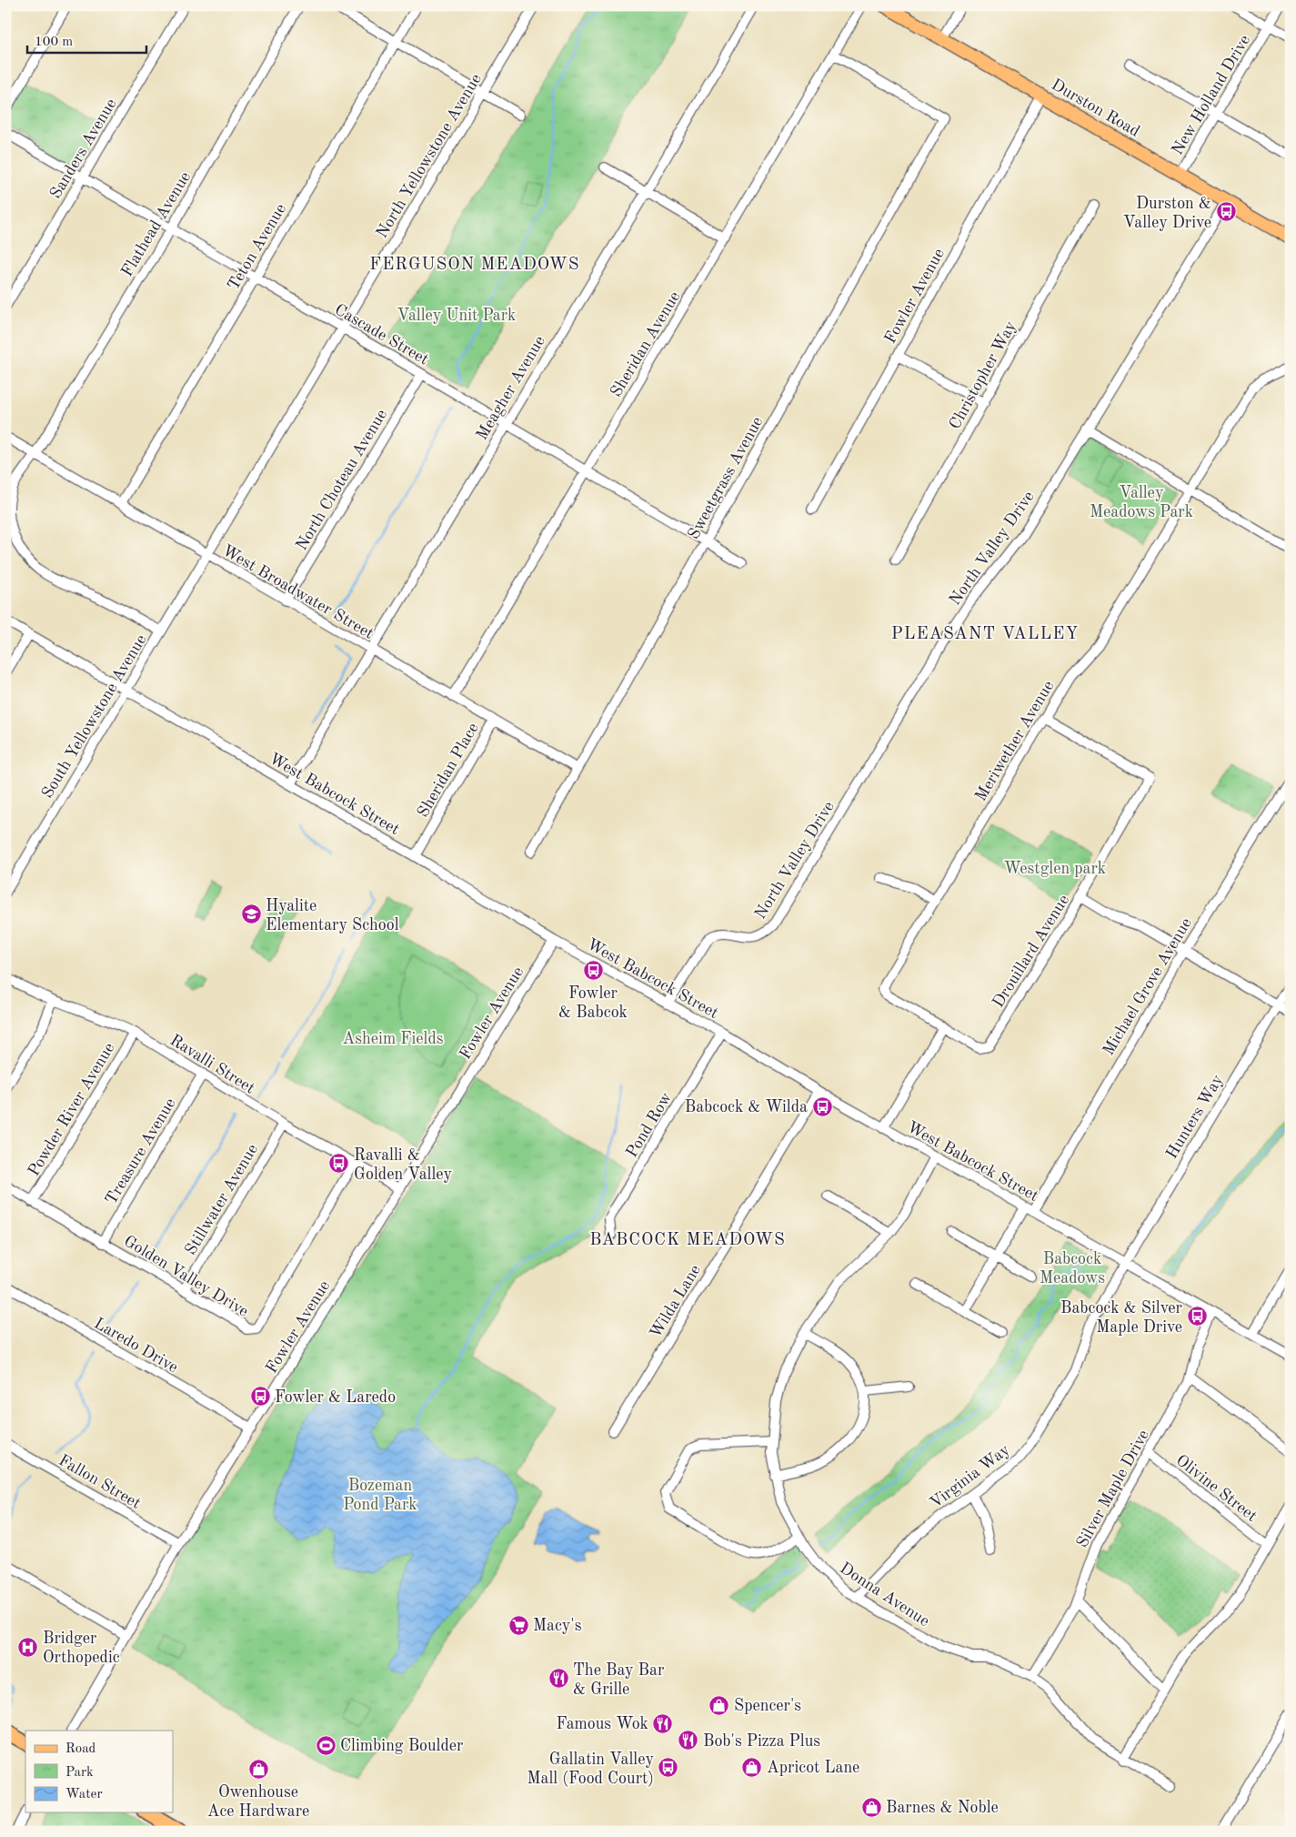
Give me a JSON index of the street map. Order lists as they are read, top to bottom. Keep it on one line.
{"streets":{"main road":["Durston Road"],"street":["New Holland Drive","Sanders Avenue","North Yellowstone Avenue","Flathead Avenue","Teton Avenue","Fowler Avenue","Cascade Street","Sheridan Avenue","Christopher Way","Meagher Avenue","Sweetgrass Avenue","North Choteau Avenue","North Valley Drive","West Broadwater Street","South Yellowstone Avenue","Meriwether Avenue","Sheridan Place","West Babcock Street","Drouillard Avenue","Michael Grove Avenue","Ravalli Street","Powder River Avenue","Hunters Way","Pond Row","Treasure Avenue","Stillwater Avenue","Golden Valley Drive","Wilda Lane","Laredo Drive","Virginia Way","Fallon Street","Olivine Street","Silver Maple Drive","Donna Avenue"]},"crossings":[["New Holland Drive","Durston Road"],["Durston Road","Fowler Avenue"],["Durston Road","North Valley Drive"],["Sanders Avenue","Cascade Street"],["North Yellowstone Avenue","Cascade Street"],["North Yellowstone Avenue","West Broadwater Street"],["North Yellowstone Avenue","South Yellowstone Avenue"],["Flathead Avenue","Cascade Street"],["Flathead Avenue","West Broadwater Street"],["Teton Avenue","Cascade Street"],["Teton Avenue","West Broadwater Street"],["Fowler Avenue","West Babcock Street"],["Fowler Avenue","Ravalli Street"],["Fowler Avenue","Laredo Drive"],["Fowler Avenue","Fallon Street"],["Cascade Street","Sheridan Avenue"],["Cascade Street","Meagher Avenue"],["Cascade Street","Sweetgrass Avenue"],["Cascade Street","North Choteau Avenue"],["Sheridan Avenue","Sweetgrass Avenue"],["Sheridan Avenue","West Broadwater Street"],["Meagher Avenue","West Broadwater Street"],["Meagher Avenue","West Babcock Street"],["Sweetgrass Avenue","West Broadwater Street"],["North Choteau Avenue","West Broadwater Street"],["North Valley Drive","West Babcock Street"],["West Broadwater Street","South Yellowstone Avenue"],["West Broadwater Street","Sheridan Place"],["South Yellowstone Avenue","West Babcock Street"],["Meriwether Avenue","Drouillard Avenue"],["Sheridan Place","West Babcock Street"],["West Babcock Street","Michael Grove Avenue"],["West Babcock Street","Hunters Way"],["West Babcock Street","Pond Row"],["West Babcock Street","Wilda Lane"],["West Babcock Street","Virginia Way"],["West Babcock Street","Silver Maple Drive"],["West Babcock Street","Donna Avenue"],["Ravalli Street","Powder River Avenue"],["Ravalli Street","Treasure Avenue"],["Ravalli Street","Stillwater Avenue"],["Ravalli Street","Golden Valley Drive"],["Powder River Avenue","Golden Valley Drive"],["Hunters Way","Virginia Way"],["Treasure Avenue","Golden Valley Drive"],["Stillwater Avenue","Golden Valley Drive"],["Virginia Way","Donna Avenue"],["Olivine Street","Silver Maple Drive"],["Silver Maple Drive","Donna Avenue"]],"districts":["FERGUSON MEADOWS","PLEASANT VALLEY","BABCOCK MEADOWS"],"parks":["Valley Unit Park","Valley Meadows Park","Westglen park","Asheim Fields","Babcock Meadows","Bozeman Pond Park"],"places":{"bus stop":["Durston & Valley Drive","Fowler & Babcok","Babcock & Wilda","Ravalli & Golden Valley","Babcock & Silver Maple Drive","Fowler & Laredo","Gallatin Valley Mall (Food Court)"],"school or university":["Hyalite Elementary School"],"supermarket":["Macy's"],"hospital":["Bridger Orthopedic"],"restaurant":["The Bay Bar & Grille","Famous Wok","Bob's Pizza Plus"],"shop":["Spencer's","Apricot Lane","Owenhouse Ace Hardware","Barnes & Noble"],"sports":["Climbing Boulder"]},"legend":["Road","Park","Water"],"scale_bar":"100 m"}
